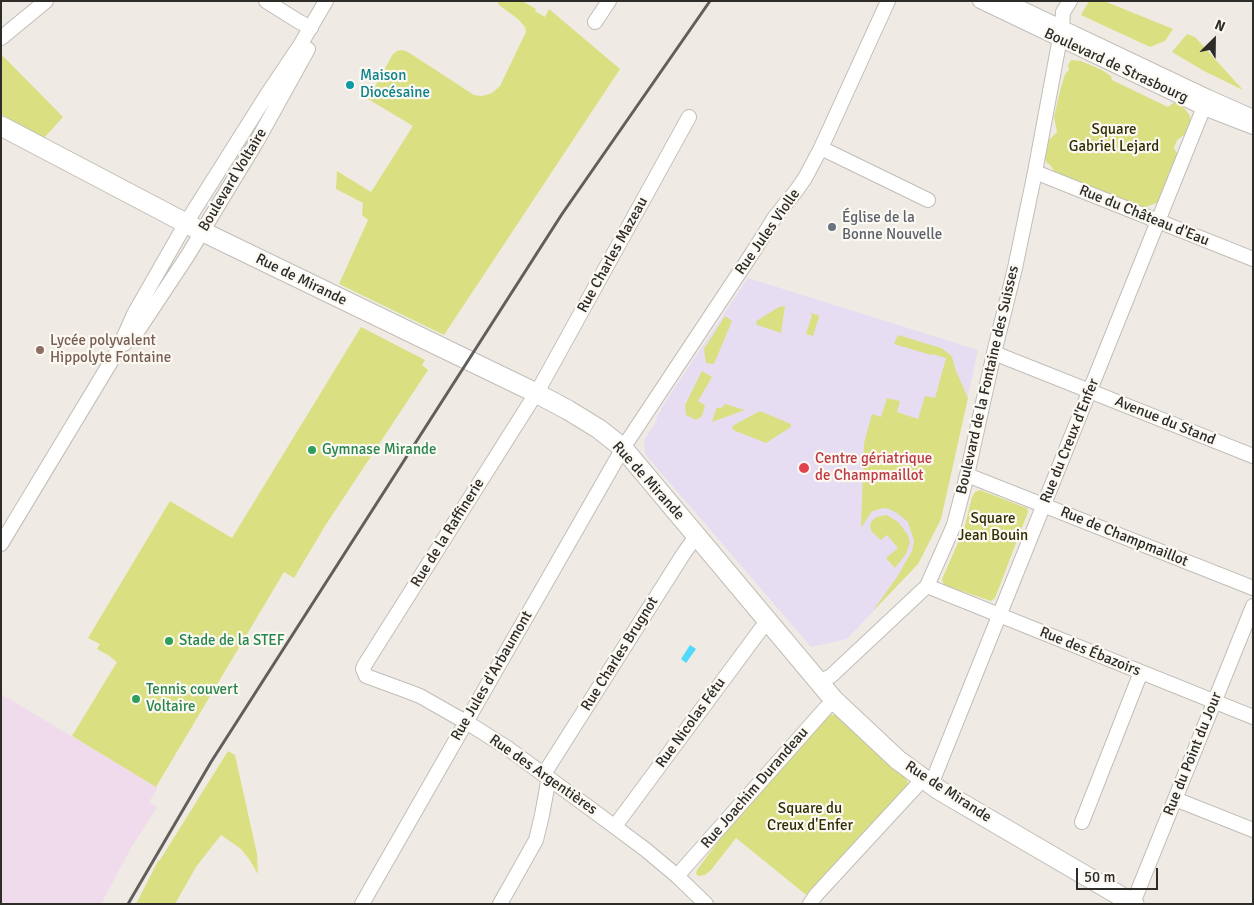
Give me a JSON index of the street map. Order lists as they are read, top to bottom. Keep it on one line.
{"streets":{"main road":["Rue de Mirande"],"street":["Boulevard de Strasbourg","Boulevard Voltaire","Rue du Château d'Eau","Rue Jules Violle","Rue Charles Mazeau","Boulevard de la Fontaine des Suisses","Avenue du Stand","Rue du Creux d'Enfer","Rue de la Raffinerie","Rue de Champmaillot","Rue des Ébazoirs","Rue Charles Brugnot","Rue Jules d'Arbaumont","Rue Nicolas Fétu","Rue du Point du Jour","Rue des Argentières","Rue Joachim Durandeau"]},"crossings":[["Boulevard de Strasbourg","Boulevard de la Fontaine des Suisses"],["Boulevard de Strasbourg","Rue du Creux d'Enfer"],["Boulevard Voltaire","Rue de Mirande"],["Rue du Château d'Eau","Boulevard de la Fontaine des Suisses"],["Rue du Château d'Eau","Rue du Creux d'Enfer"],["Rue Jules Violle","Rue de Mirande"],["Rue Jules Violle","Rue Jules d'Arbaumont"],["Rue Charles Mazeau","Rue de Mirande"],["Rue Charles Mazeau","Rue de la Raffinerie"],["Rue de Mirande","Boulevard de la Fontaine des Suisses"],["Rue de Mirande","Rue du Creux d'Enfer"],["Rue de Mirande","Rue de la Raffinerie"],["Rue de Mirande","Rue Charles Brugnot"],["Rue de Mirande","Rue Jules d'Arbaumont"],["Rue de Mirande","Rue Nicolas Fétu"],["Rue de Mirande","Rue du Point du Jour"],["Rue de Mirande","Rue Joachim Durandeau"],["Boulevard de la Fontaine des Suisses","Avenue du Stand"],["Boulevard de la Fontaine des Suisses","Rue de Champmaillot"],["Boulevard de la Fontaine des Suisses","Rue des Ébazoirs"],["Avenue du Stand","Rue du Creux d'Enfer"],["Rue du Creux d'Enfer","Rue de Champmaillot"],["Rue du Creux d'Enfer","Rue des Ébazoirs"],["Rue de la Raffinerie","Rue des Argentières"],["Rue des Ébazoirs","Rue du Point du Jour"],["Rue Charles Brugnot","Rue des Argentières"],["Rue Jules d'Arbaumont","Rue des Argentières"],["Rue Nicolas Fétu","Rue des Argentières"],["Rue des Argentières","Rue Joachim Durandeau"]],"parks":["Square Gabriel Lejard","Square Jean Bouin","Square du Creux d'Enfer"],"places":["Maison Diocésaine","Église de la Bonne Nouvelle","Lycée polyvalent Hippolyte Fontaine","Gymnase Mirande","Centre gériatrique de Champmaillot","Stade de la STEF","Tennis couvert Voltaire"],"scale_bar":"50 m","north":"top right"}
